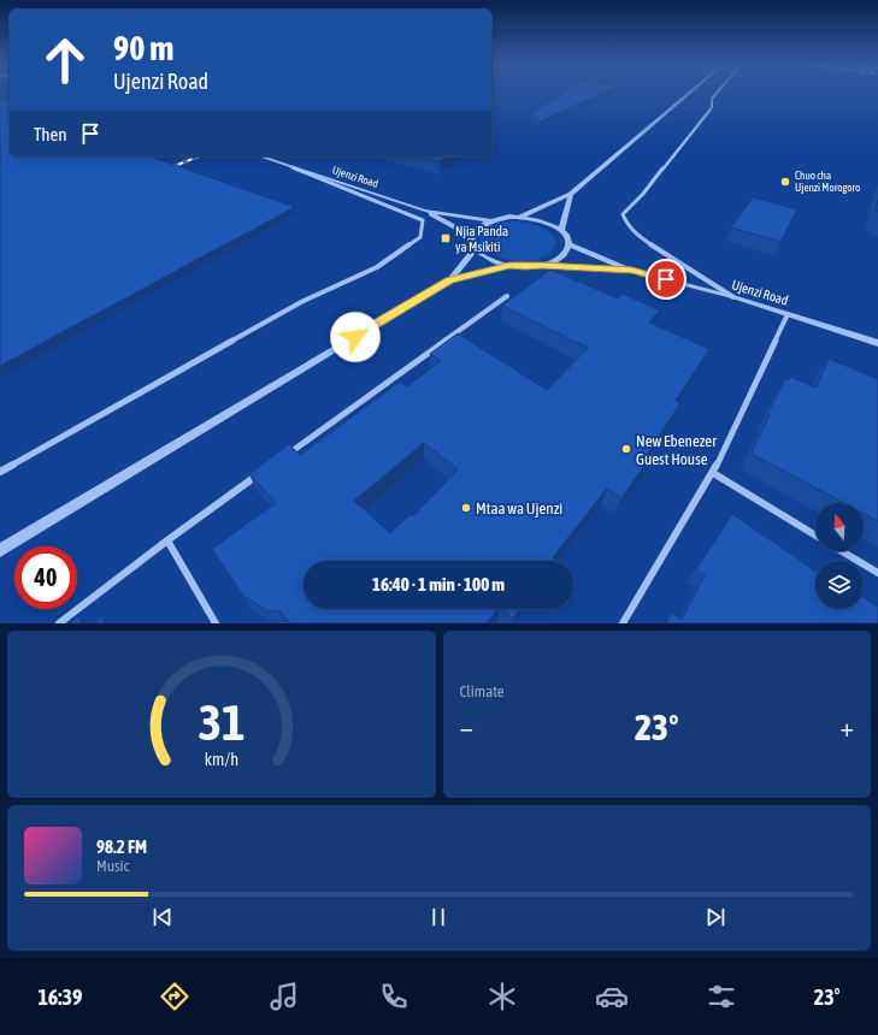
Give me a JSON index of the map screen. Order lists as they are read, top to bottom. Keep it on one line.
{"streets":{"street":["Ujenzi Road"]},"places":{"other":["Chuo cha Ujenzi Morogoro","New Ebenezer Guest House","Mtaa wa Ujenzi"],"transit":["Njia Panda ya Msikiti"]},"north":"top","page":{"turn":["90 m","Ujenzi Road"],"then":"Then","limit":"40","trip":"16:40 · 1 min · 100 m","tile":"Climate","heat":["−","23°","+"],"song":["98.2 FM","Music"],"tabs":["16:39","23°"],"gauge":["31","km/h"]}}
